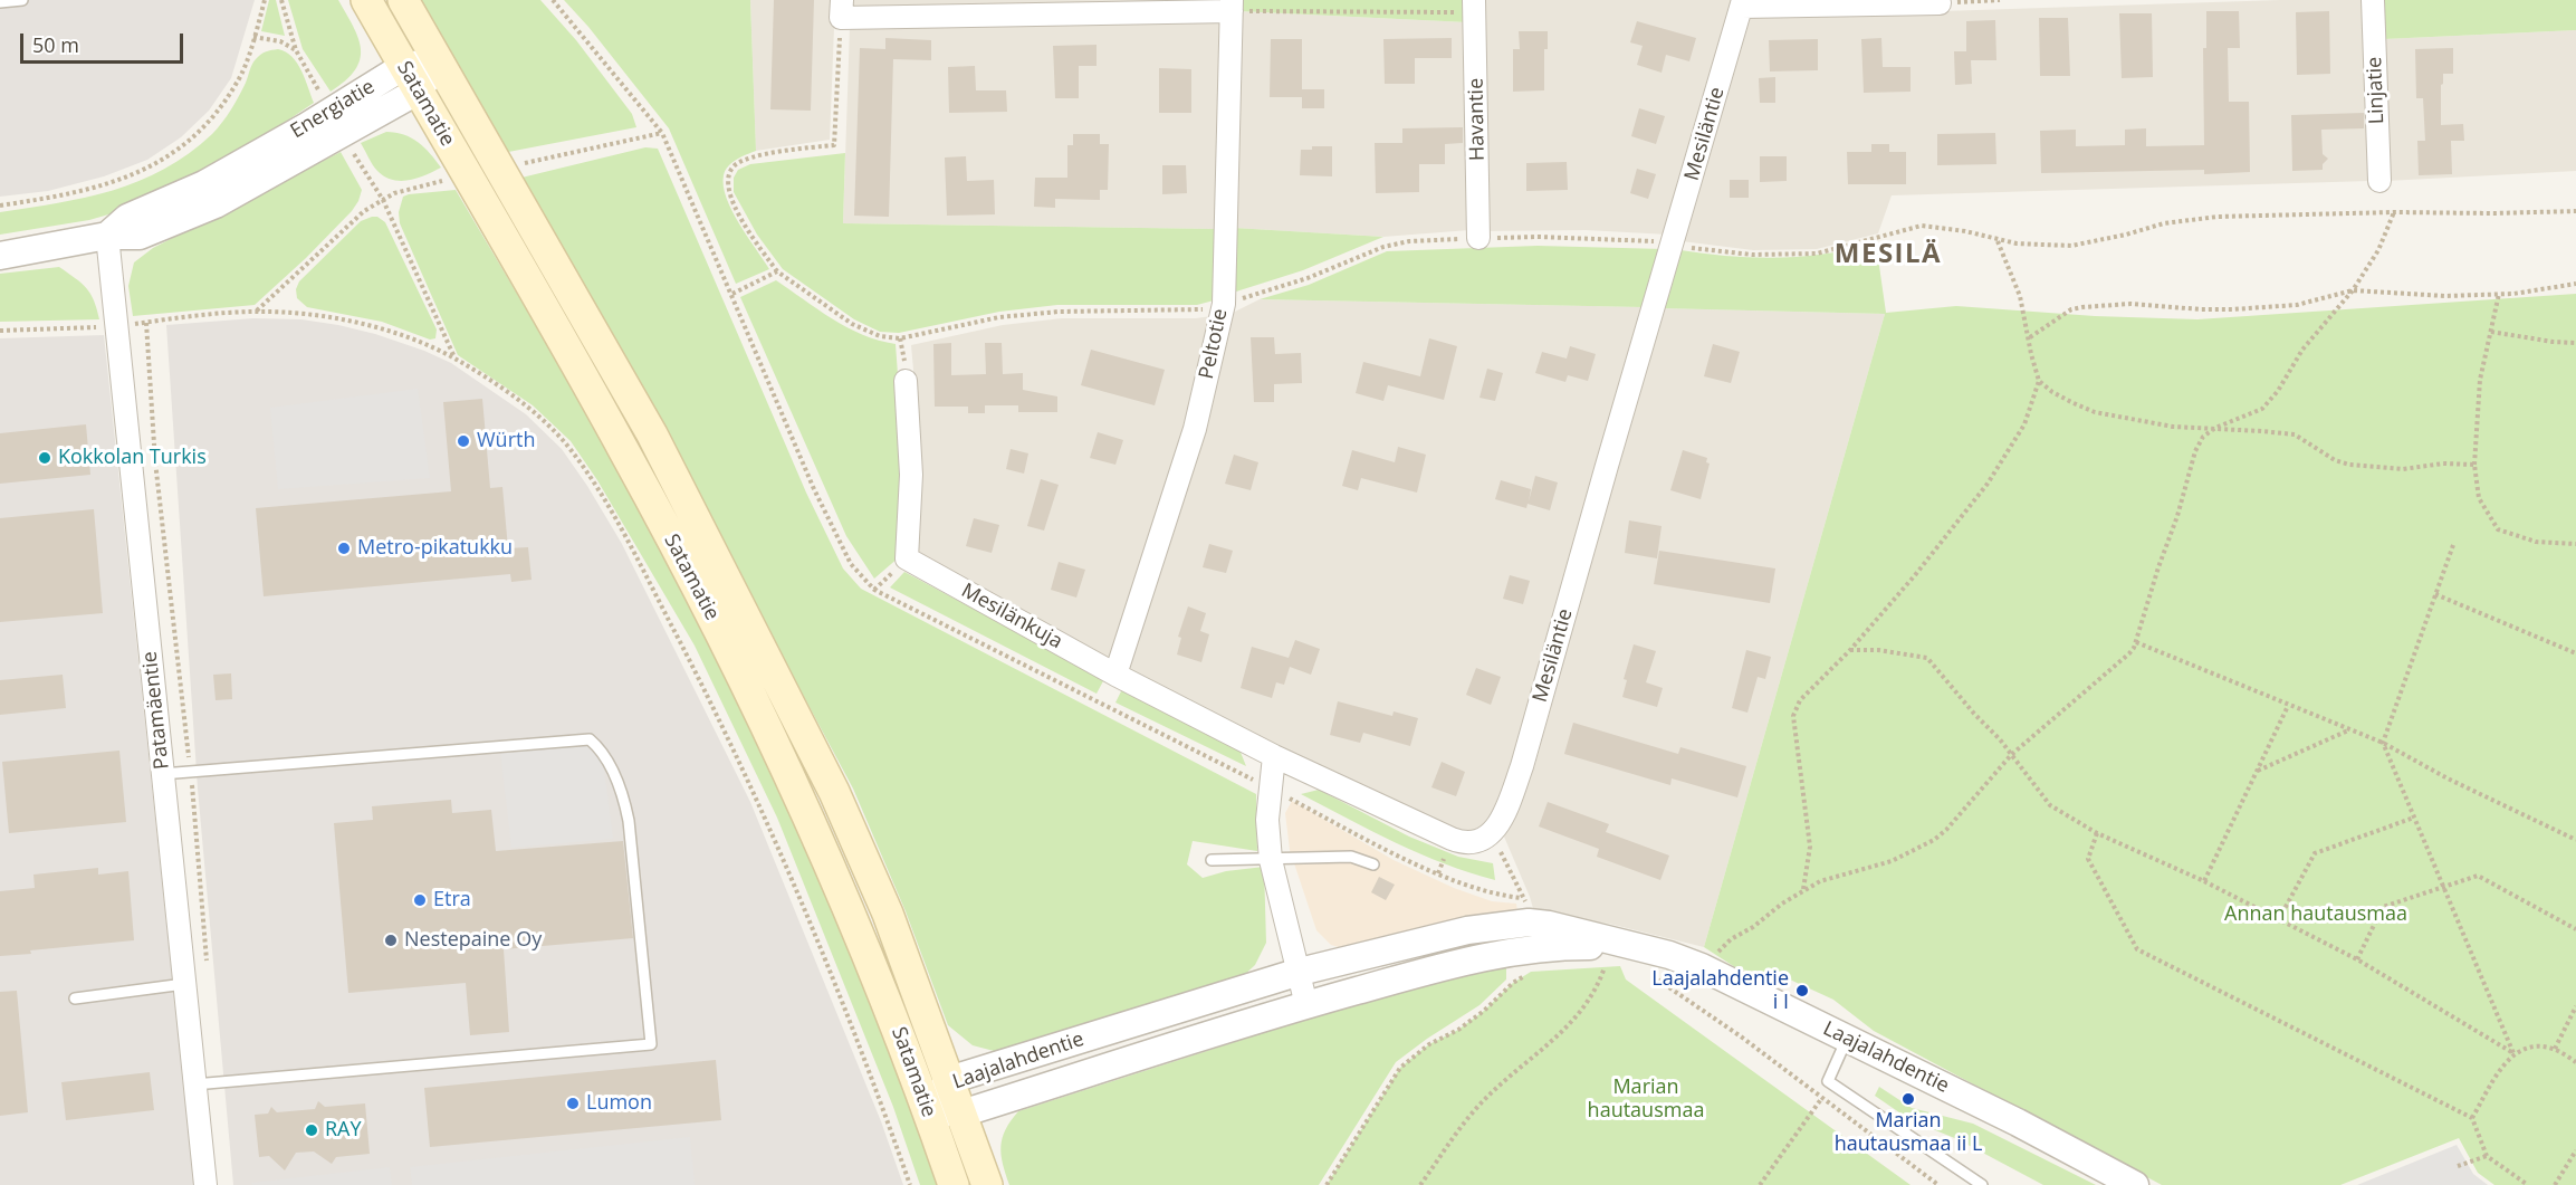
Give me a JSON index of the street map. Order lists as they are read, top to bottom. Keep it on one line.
{"streets":{"main road":["Satamatie"],"street":["Linjatie","Energiatie","Havantie","Mesiläntie","Peltotie","Mesilänkuja","Patamäentie","Laajalahdentie"]},"crossings":[["Satamatie","Energiatie"],["Satamatie","Laajalahdentie"],["Energiatie","Patamäentie"],["Peltotie","Mesilänkuja"]],"districts":["MESILÄ"],"parks":["Annan hautausmaa","Marian hautausmaa"],"places":["Würth","Kokkolan Turkis","Metro-pikatukku","Etra","Nestepaine Oy","Laajalahdentie i I","Marian hautausmaa ii L","Lumon","RAY"],"scale_bar":"50 m"}
